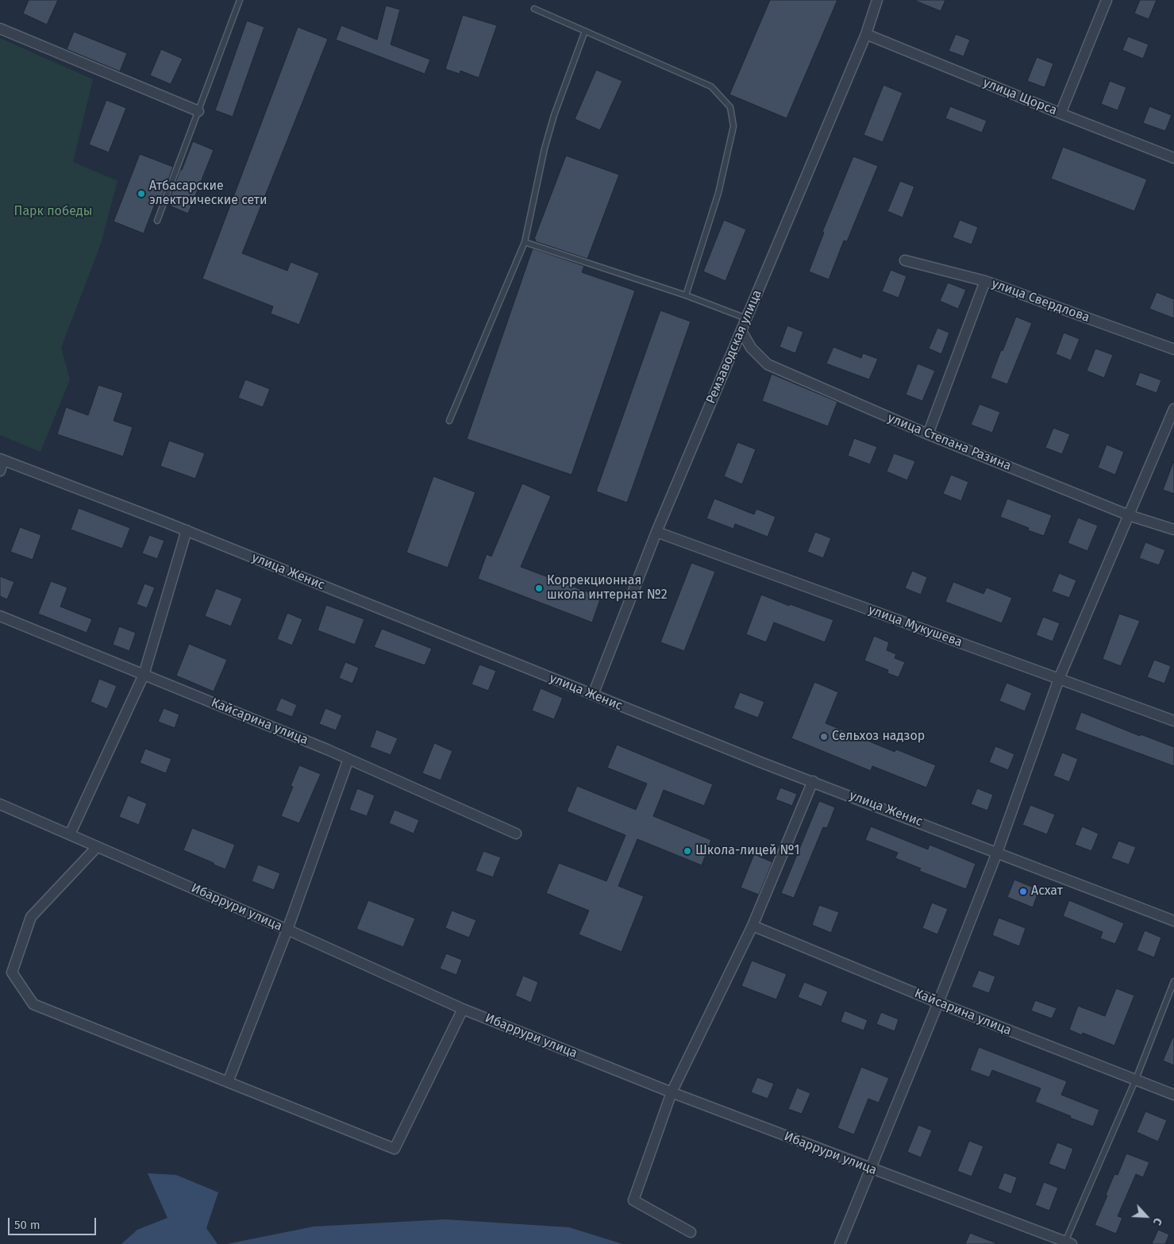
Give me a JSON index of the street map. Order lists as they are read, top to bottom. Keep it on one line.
{"streets":{"street":["улица Щорса","улица Свердлова","Ремзаводская улица","улица Степана Разина","улица Женис","улица Мукушева","Кайсарина улица","Ибаррури улица"]},"crossings":[["улица Щорса","Ремзаводская улица"],["Ремзаводская улица","улица Степана Разина"],["Ремзаводская улица","улица Женис"],["Ремзаводская улица","улица Мукушева"]],"parks":["Парк победы"],"places":["Атбасарские электрические сети","Коррекционная школа интернат №2","Сельхоз надзор","Школа-лицей №1","Асхат"],"scale_bar":"50 m","north":"bottom right"}
